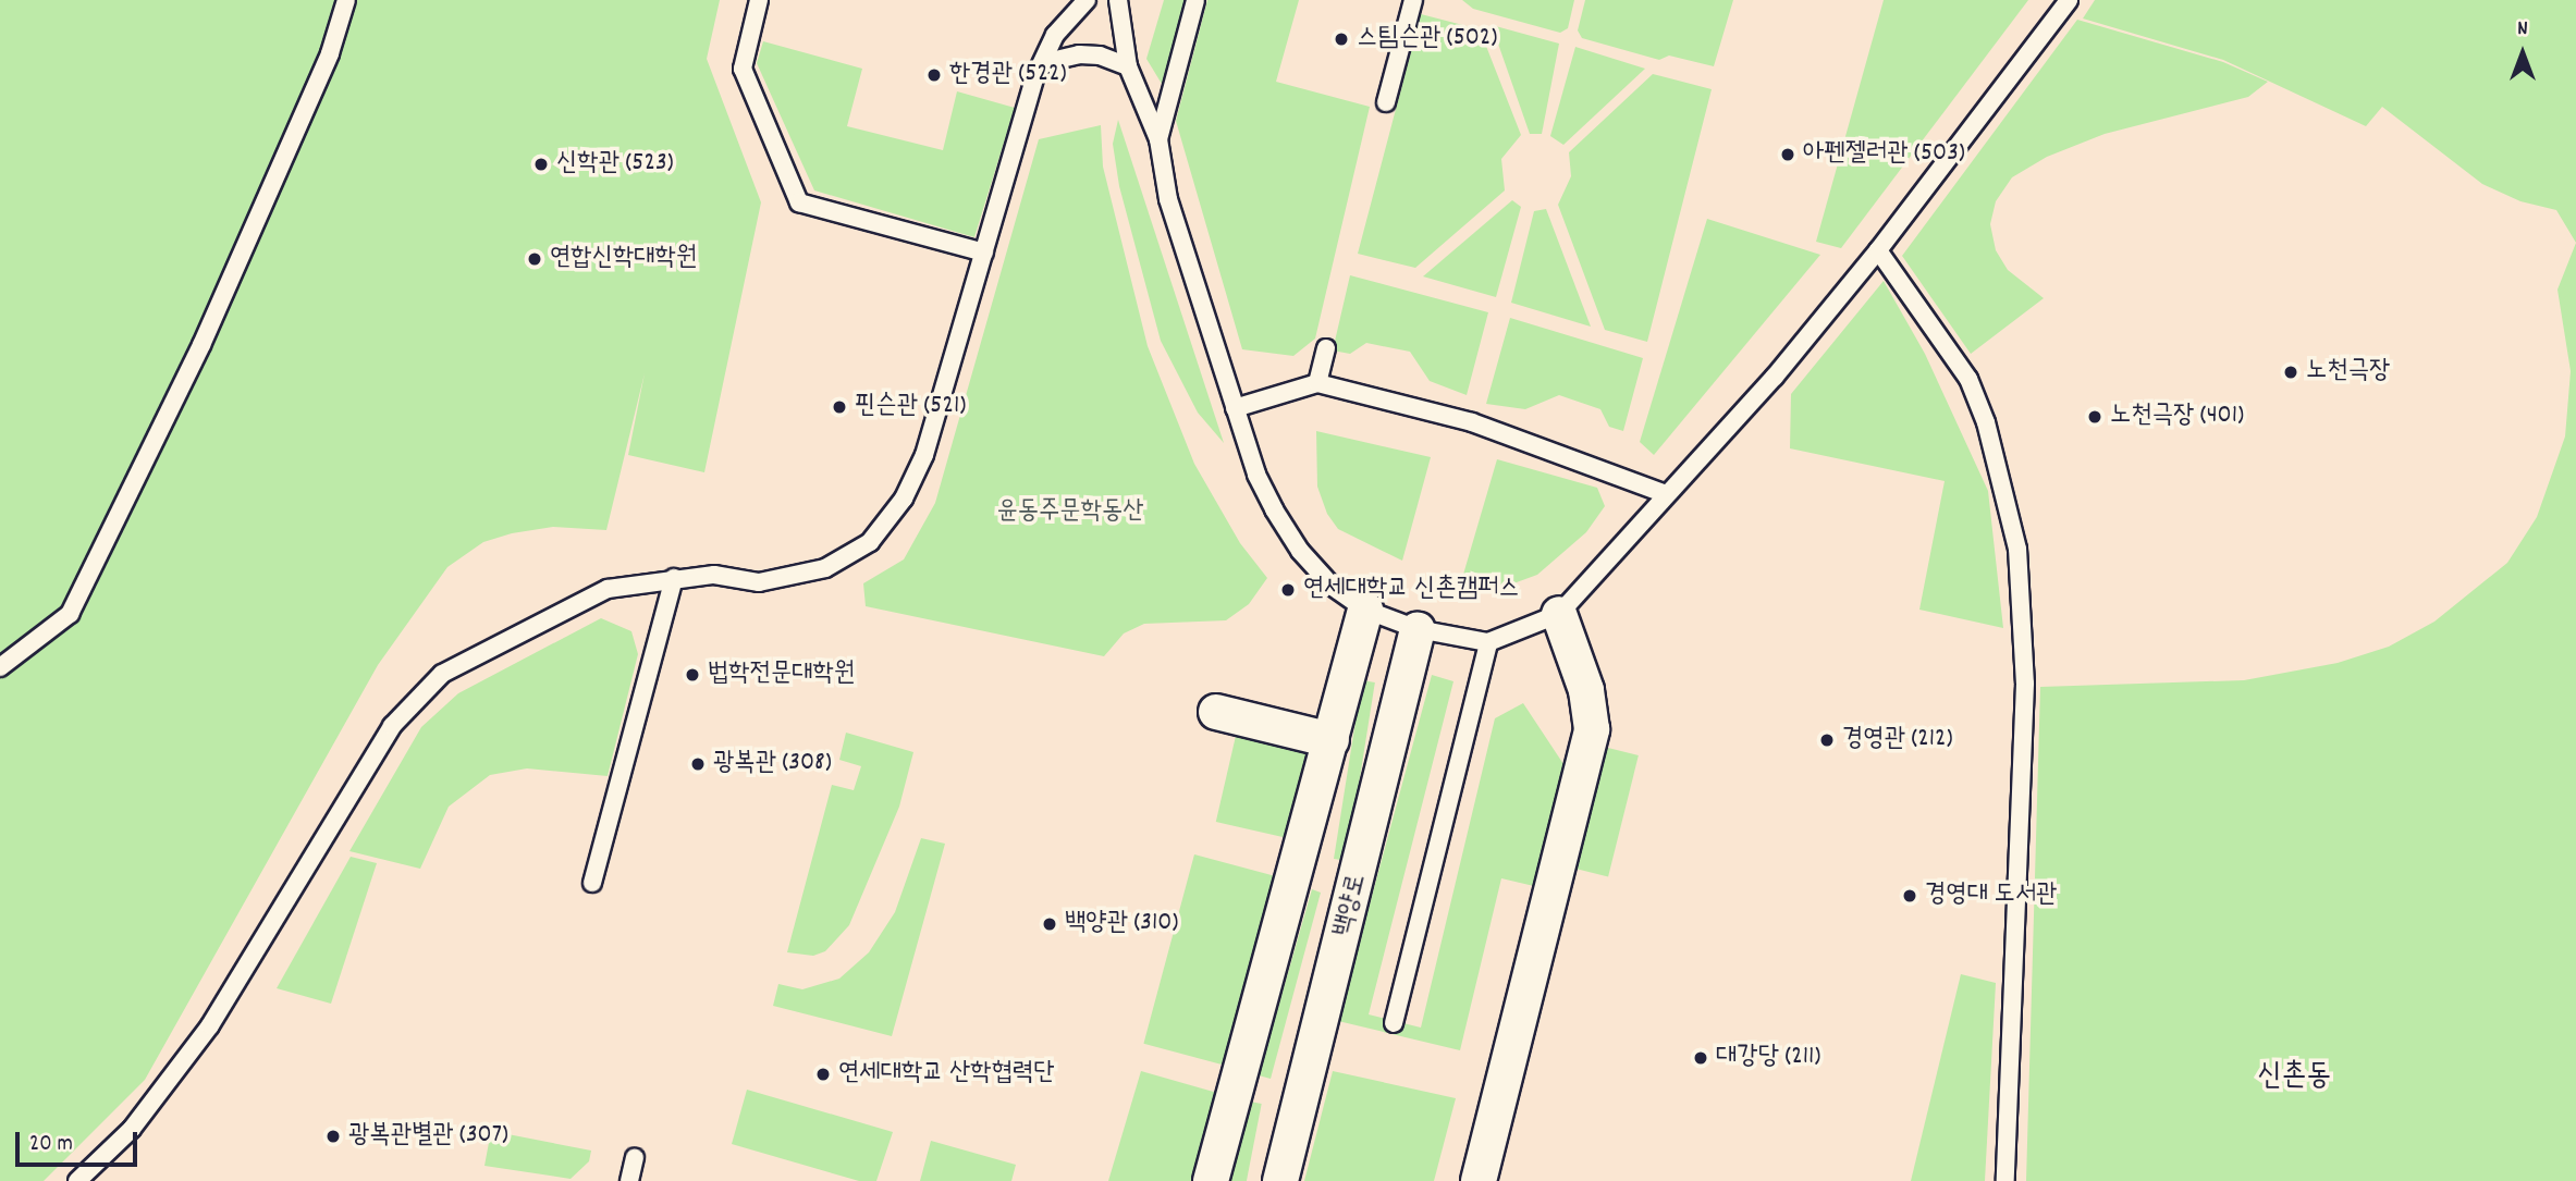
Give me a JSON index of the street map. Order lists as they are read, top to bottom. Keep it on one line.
{"streets":{"street":["백양로"]},"districts":["신촌동"],"parks":["윤동주문학동산"],"places":["스팀슨관 (502)","한경관 (522)","아펜젤러관 (503)","신학관 (523)","연합신학대학원","노천극장","핀슨관 (521)","노천극장 (401)","연세대학교 신촌캠퍼스","법학전문대학원","경영관 (212)","광복관 (308)","경영대 도서관","백양관 (310)","대강당 (211)","연세대학교 산학협력단","광복관별관 (307)"],"scale_bar":"20 m","north":"top"}
